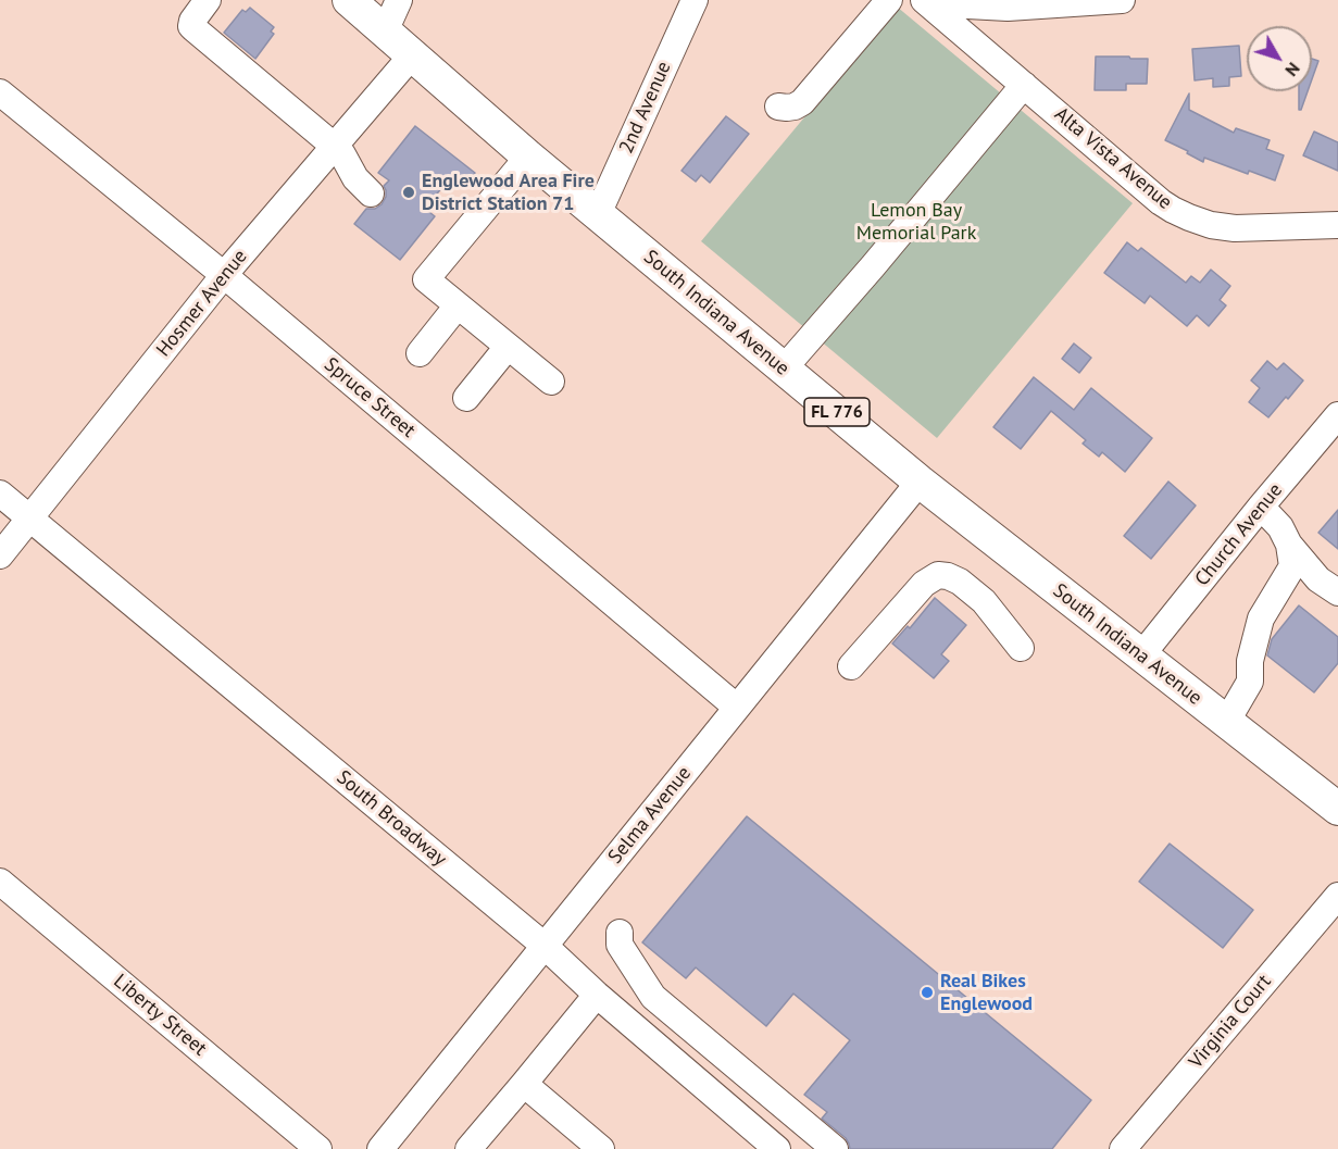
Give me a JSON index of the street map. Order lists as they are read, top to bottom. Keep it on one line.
{"streets":{"main road":["South Indiana Avenue","FL 776"],"street":["2nd Avenue","Alta Vista Avenue","Hosmer Avenue","Spruce Street","Church Avenue","Selma Avenue","South Broadway","Liberty Street","Virginia Court"]},"crossings":[["2nd Avenue","South Indiana Avenue"],["Hosmer Avenue","South Indiana Avenue"],["Hosmer Avenue","Spruce Street"],["Hosmer Avenue","South Broadway"],["South Indiana Avenue","Church Avenue"],["South Indiana Avenue","Selma Avenue"],["Spruce Street","Selma Avenue"],["Selma Avenue","South Broadway"]],"parks":["Lemon Bay Memorial Park"],"places":["Englewood Area Fire District Station 71","Real Bikes Englewood"],"north":"bottom right"}
